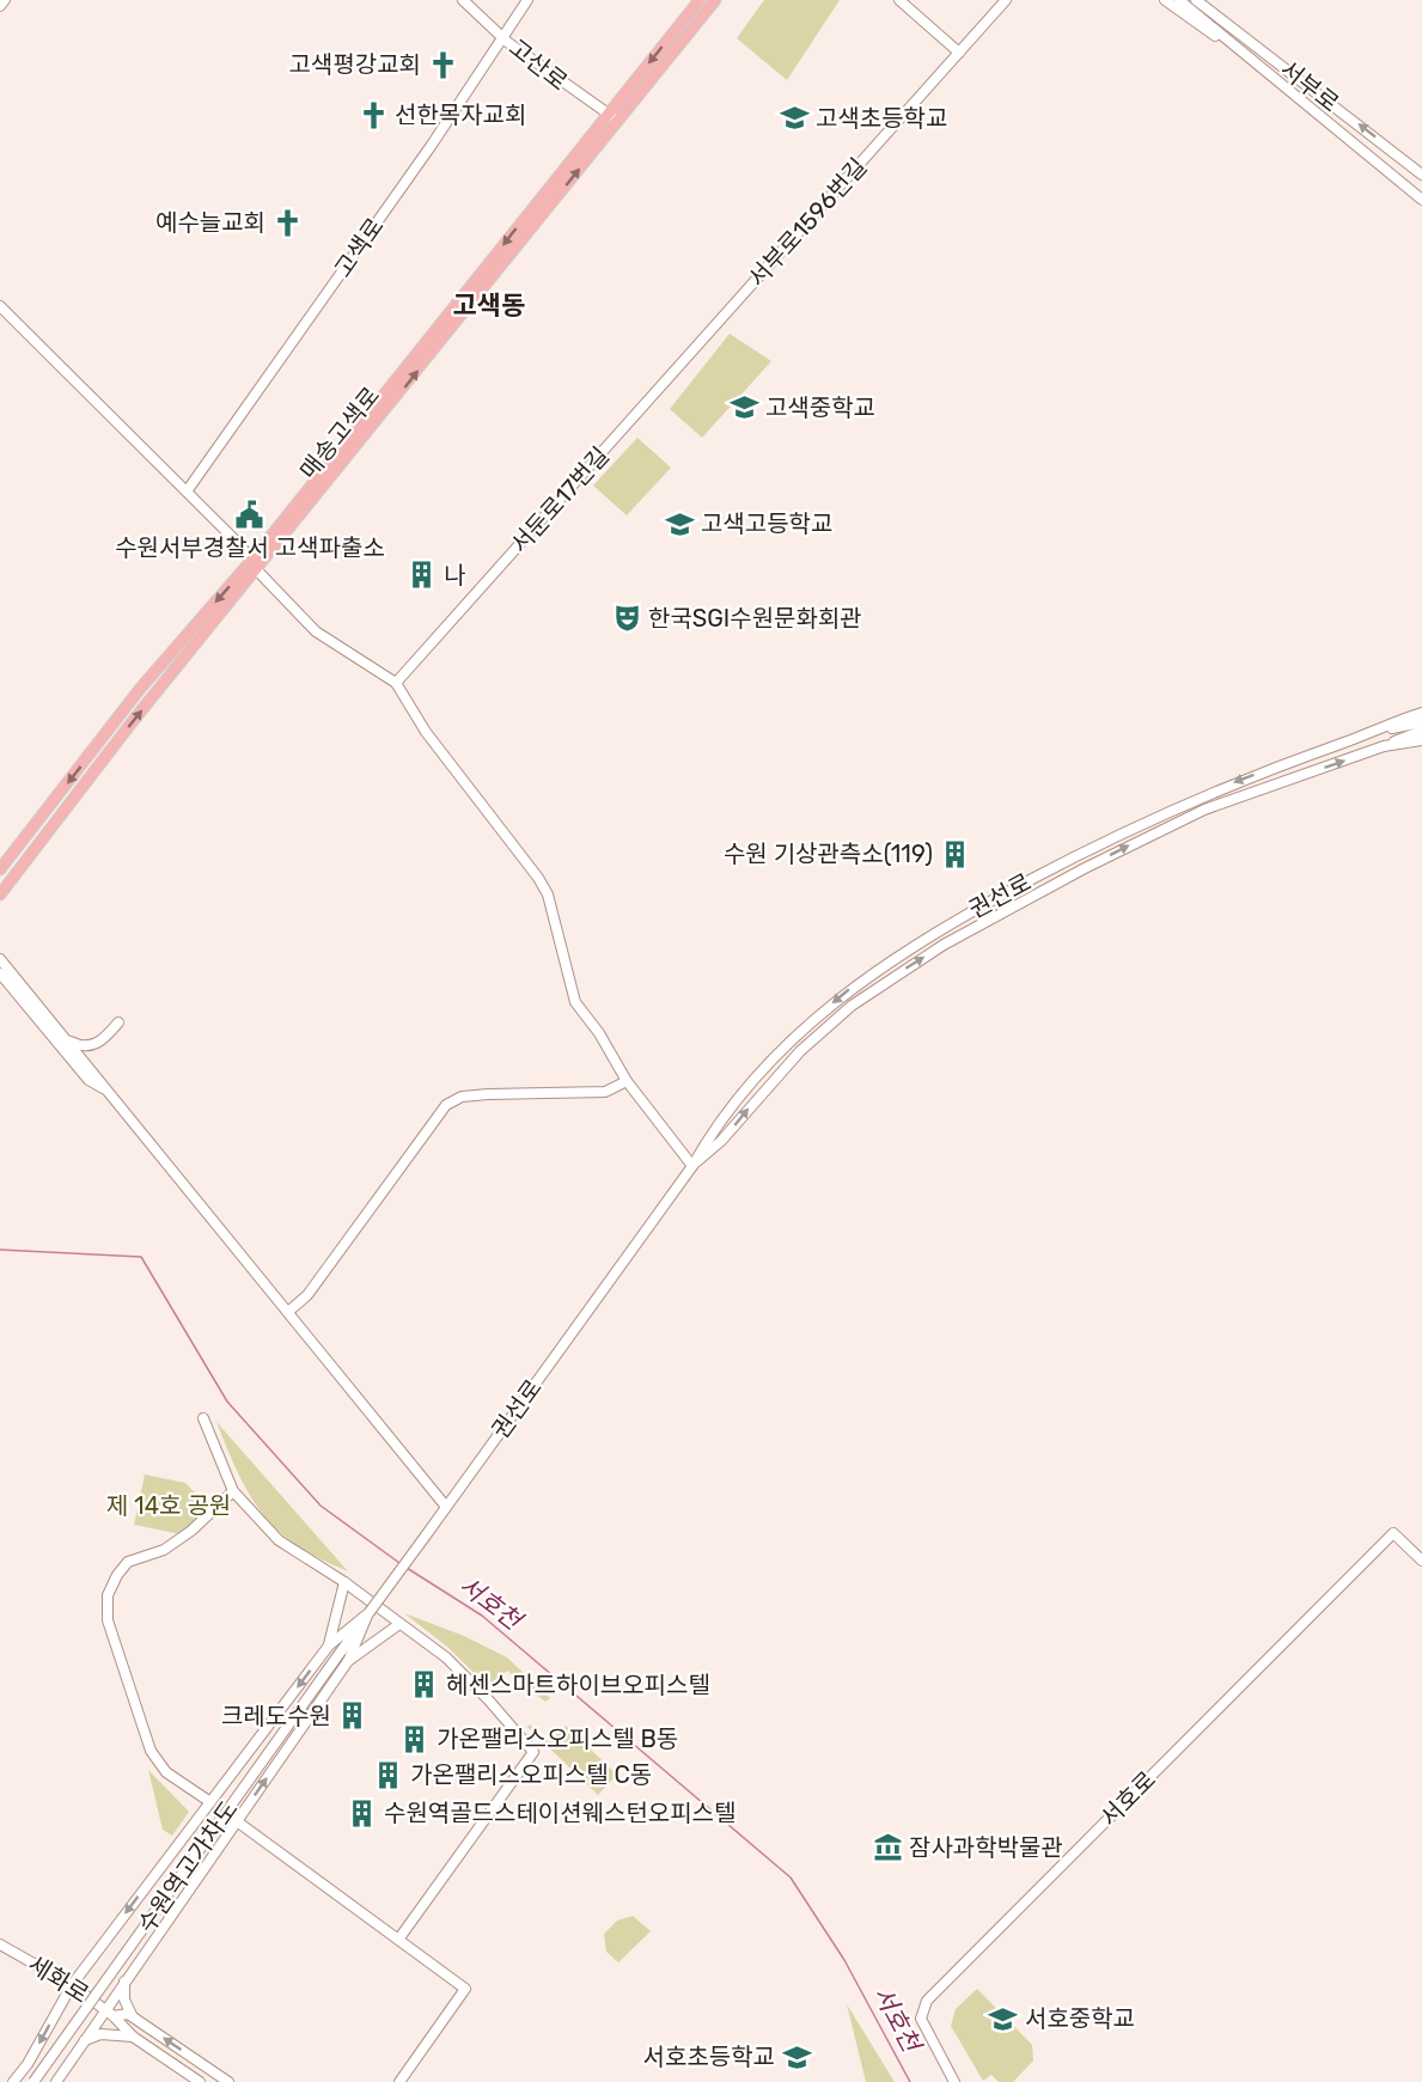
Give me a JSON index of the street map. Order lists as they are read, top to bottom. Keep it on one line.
{"streets":{"main road":["매송고색로"],"street":["고산로","서부로","서부로1596번길","고색로","서둔로17번길","권선로","서호로","수원역고가차도","세화로"]},"crossings":[["고산로","고색로"],["고산로","매송고색로"],["서부로1596번길","서둔로17번길"],["권선로","수원역고가차도"]],"districts":["고색동"],"water":["서호천"],"parks":["제 14호 공원"],"places":{"church":["고색평강교회","선한목자교회","예수늘교회"],"school or university":["고색초등학교","고색중학교","고색고등학교","서호중학교","서호초등학교"],"public building":["수원서부경찰서 고색파출소"],"building":["나","수원 기상관측소(119)","헤센스마트하이브오피스텔","크레도수원","가온팰리스오피스텔 B동","가온팰리스오피스텔 C동","수원역골드스테이션웨스턴오피스텔"],"theatre":["한국SGI수원문화회관"],"museum":["잠사과학박물관"]}}
